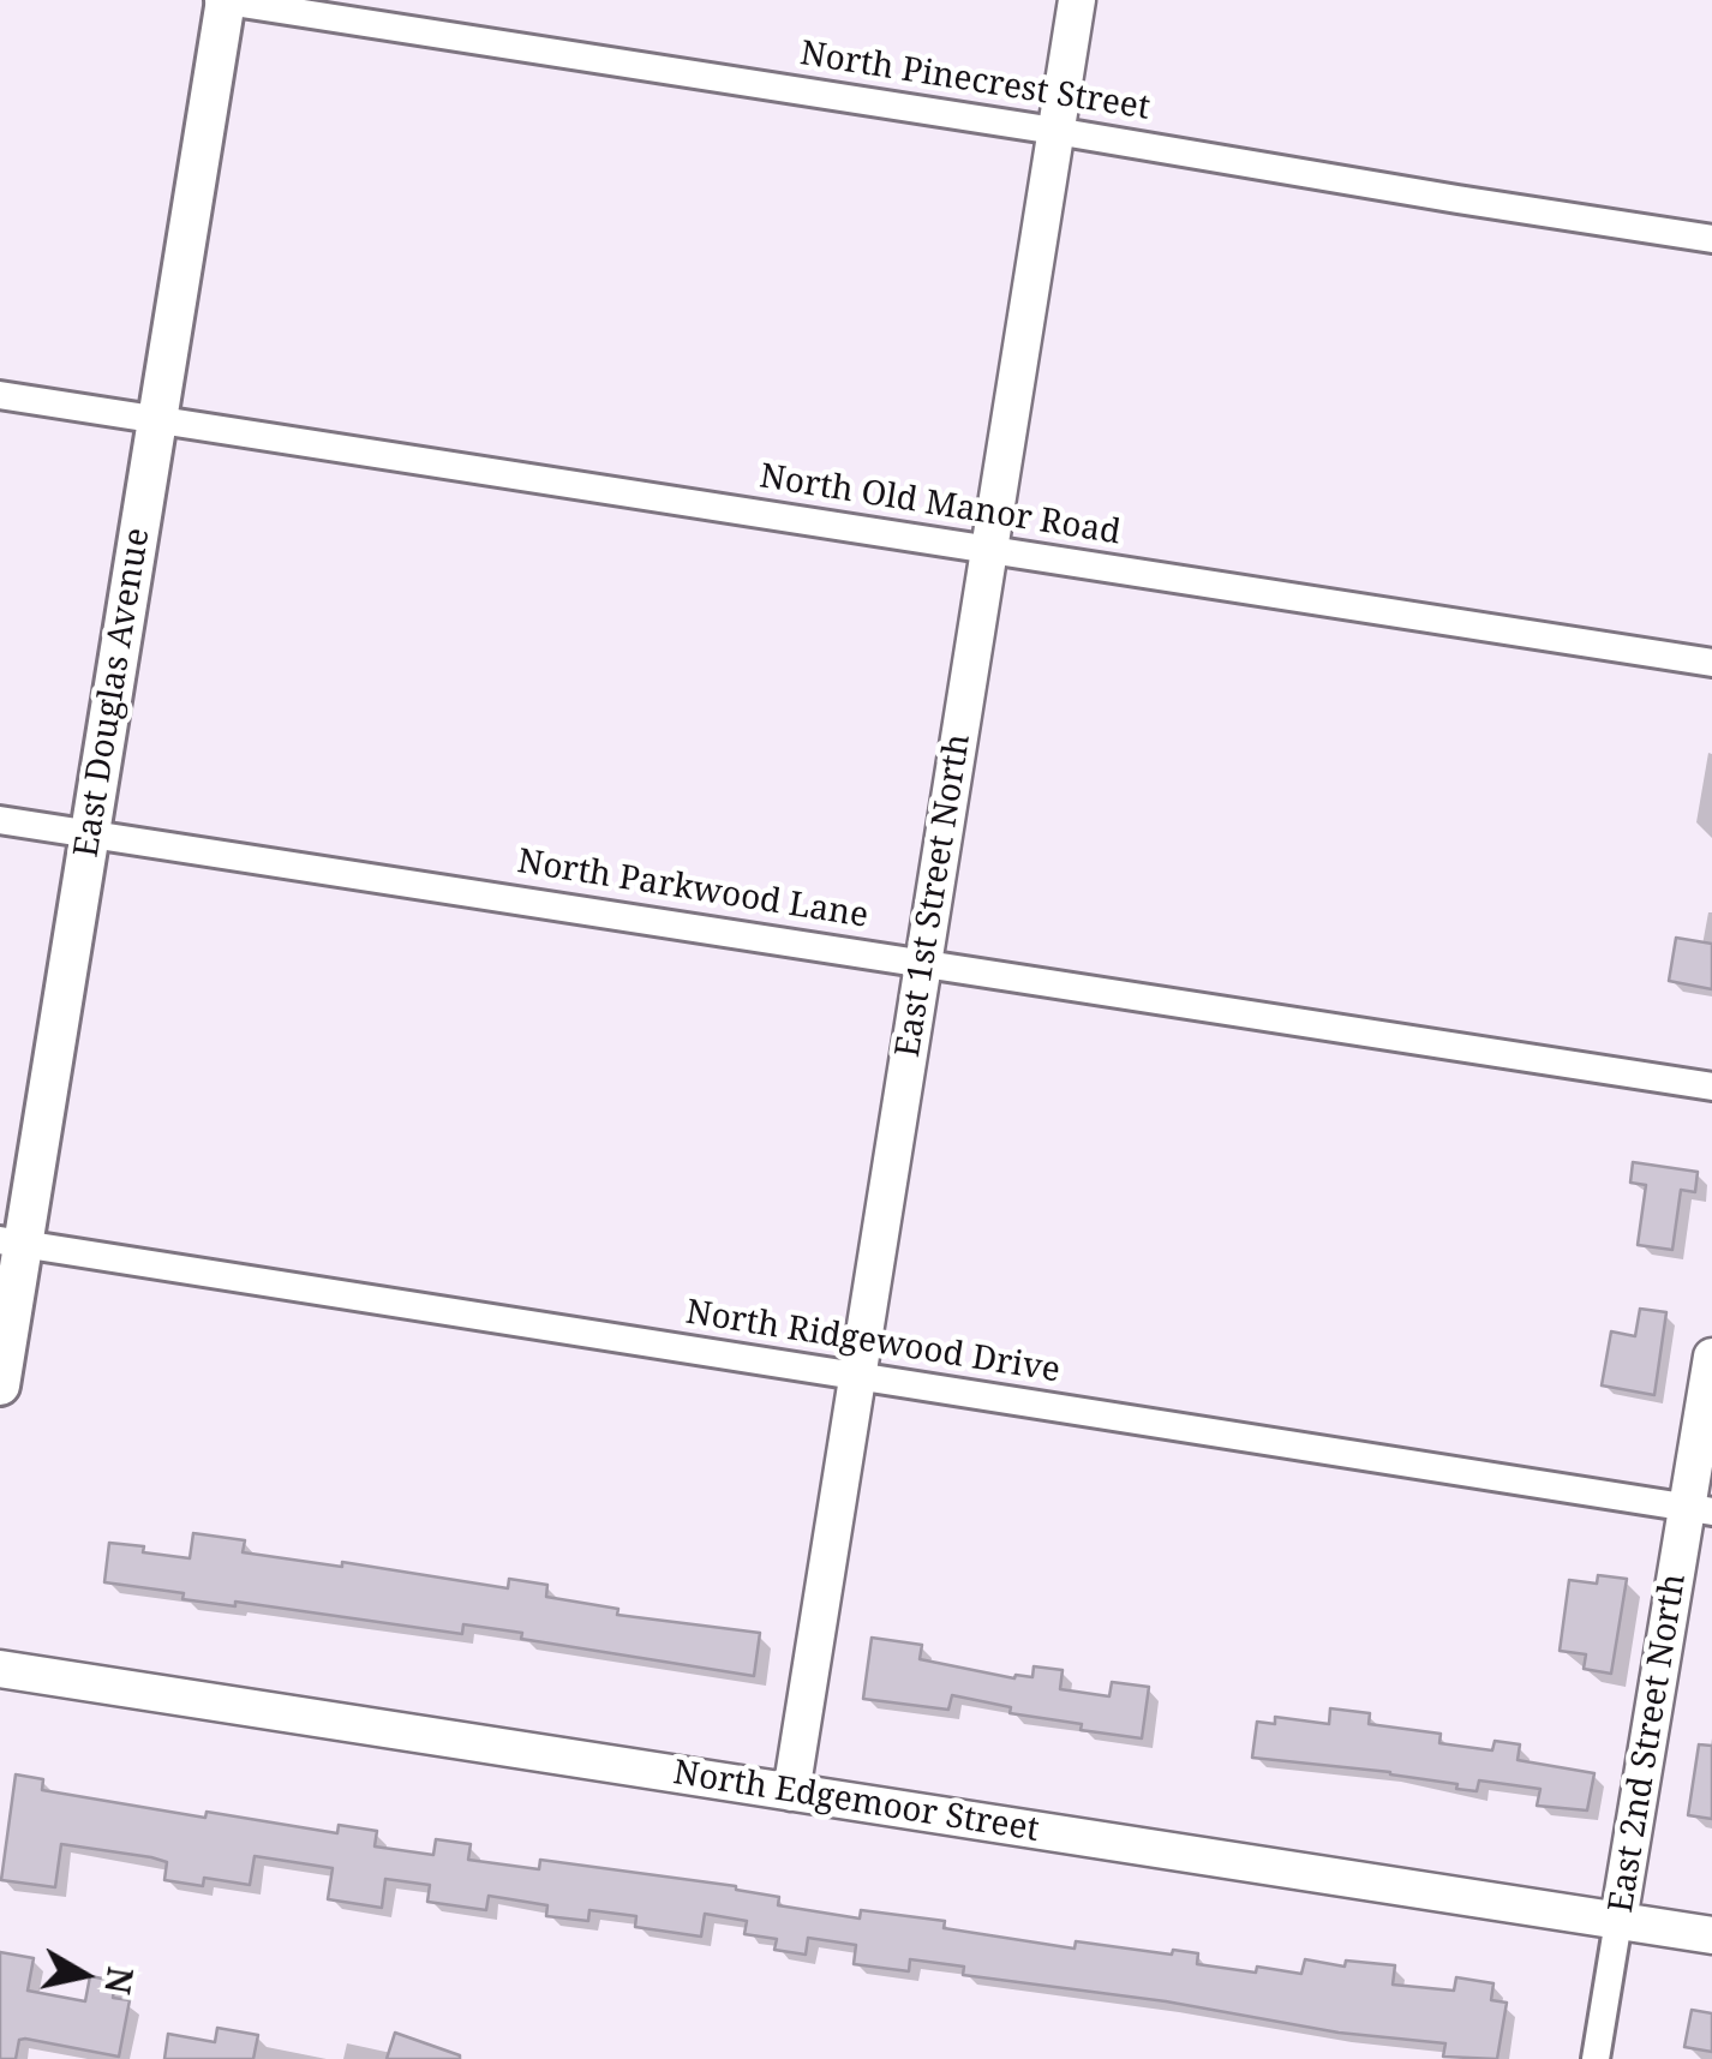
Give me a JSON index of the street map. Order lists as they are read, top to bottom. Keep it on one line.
{"streets":{"main road":["East Douglas Avenue"],"street":["North Pinecrest Street","North Old Manor Road","North Parkwood Lane","East 1st Street North","North Ridgewood Drive","East 2nd Street North","North Edgemoor Street"]},"crossings":[["North Pinecrest Street","East Douglas Avenue"],["North Pinecrest Street","East 1st Street North"],["North Old Manor Road","East Douglas Avenue"],["North Old Manor Road","East 1st Street North"],["East Douglas Avenue","North Parkwood Lane"],["East Douglas Avenue","North Ridgewood Drive"],["North Parkwood Lane","East 1st Street North"],["East 1st Street North","North Ridgewood Drive"],["East 1st Street North","North Edgemoor Street"],["North Ridgewood Drive","East 2nd Street North"],["East 2nd Street North","North Edgemoor Street"]],"north":"right"}
